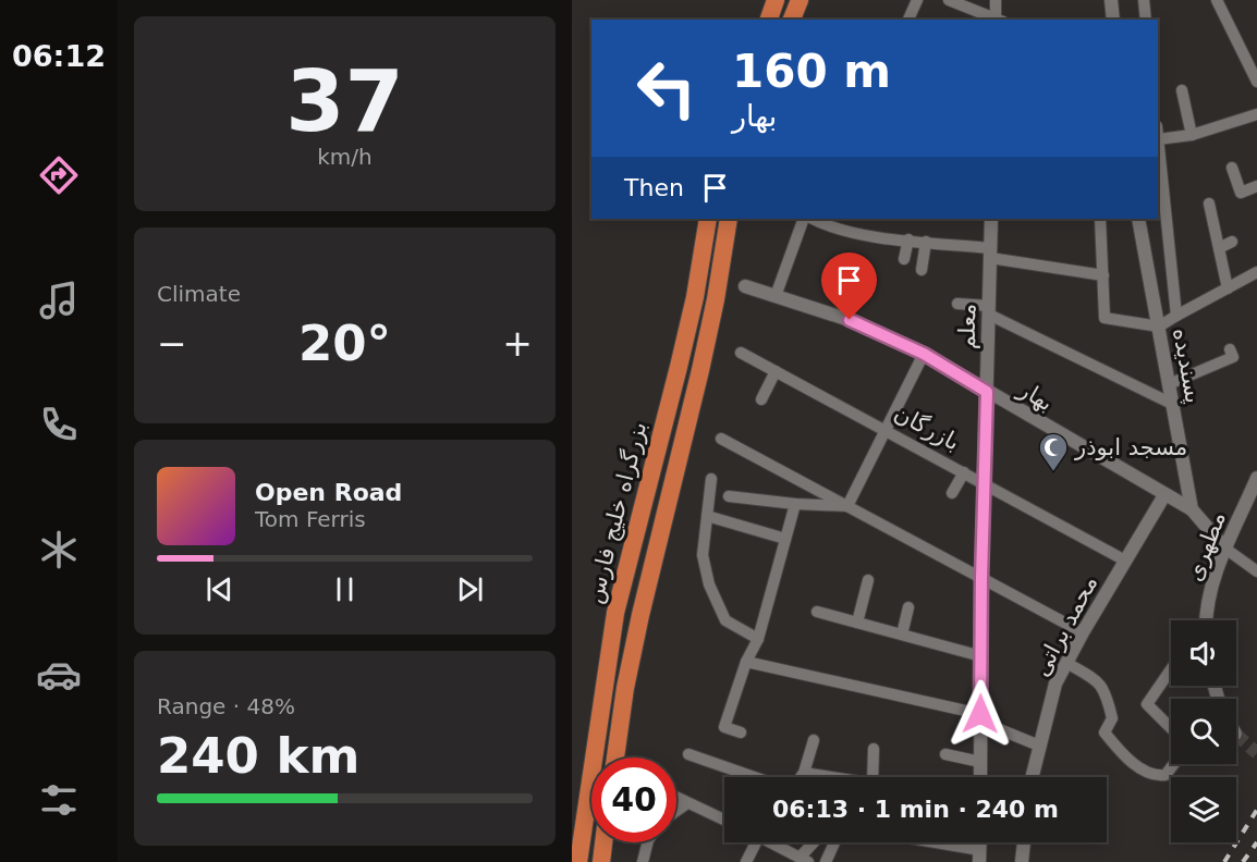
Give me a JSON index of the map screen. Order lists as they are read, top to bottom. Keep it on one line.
{"streets":{"highway":["بزرگراه خلیج فارس"],"street":["معلم","پسندیده","بهار","بازرگان","مطهری","محمد براتی"]},"crossings":[["معلم","بهار"],["معلم","بازرگان"],["پسندیده","بهار"],["بهار","محمد براتی"],["بازرگان","محمد براتی"]],"places":{"mosque":["مسجد ابوذر"]},"page":{"tabs":"06:12","tile":[["37","km/h"],"Climate",["Range · 48%","240 km"]],"turn":["160 m","بهار"],"then":"Then","heat":["−","20°","+"],"song":["Open Road","Tom Ferris"],"limit":"40","trip":"06:13 · 1 min · 240 m"}}
